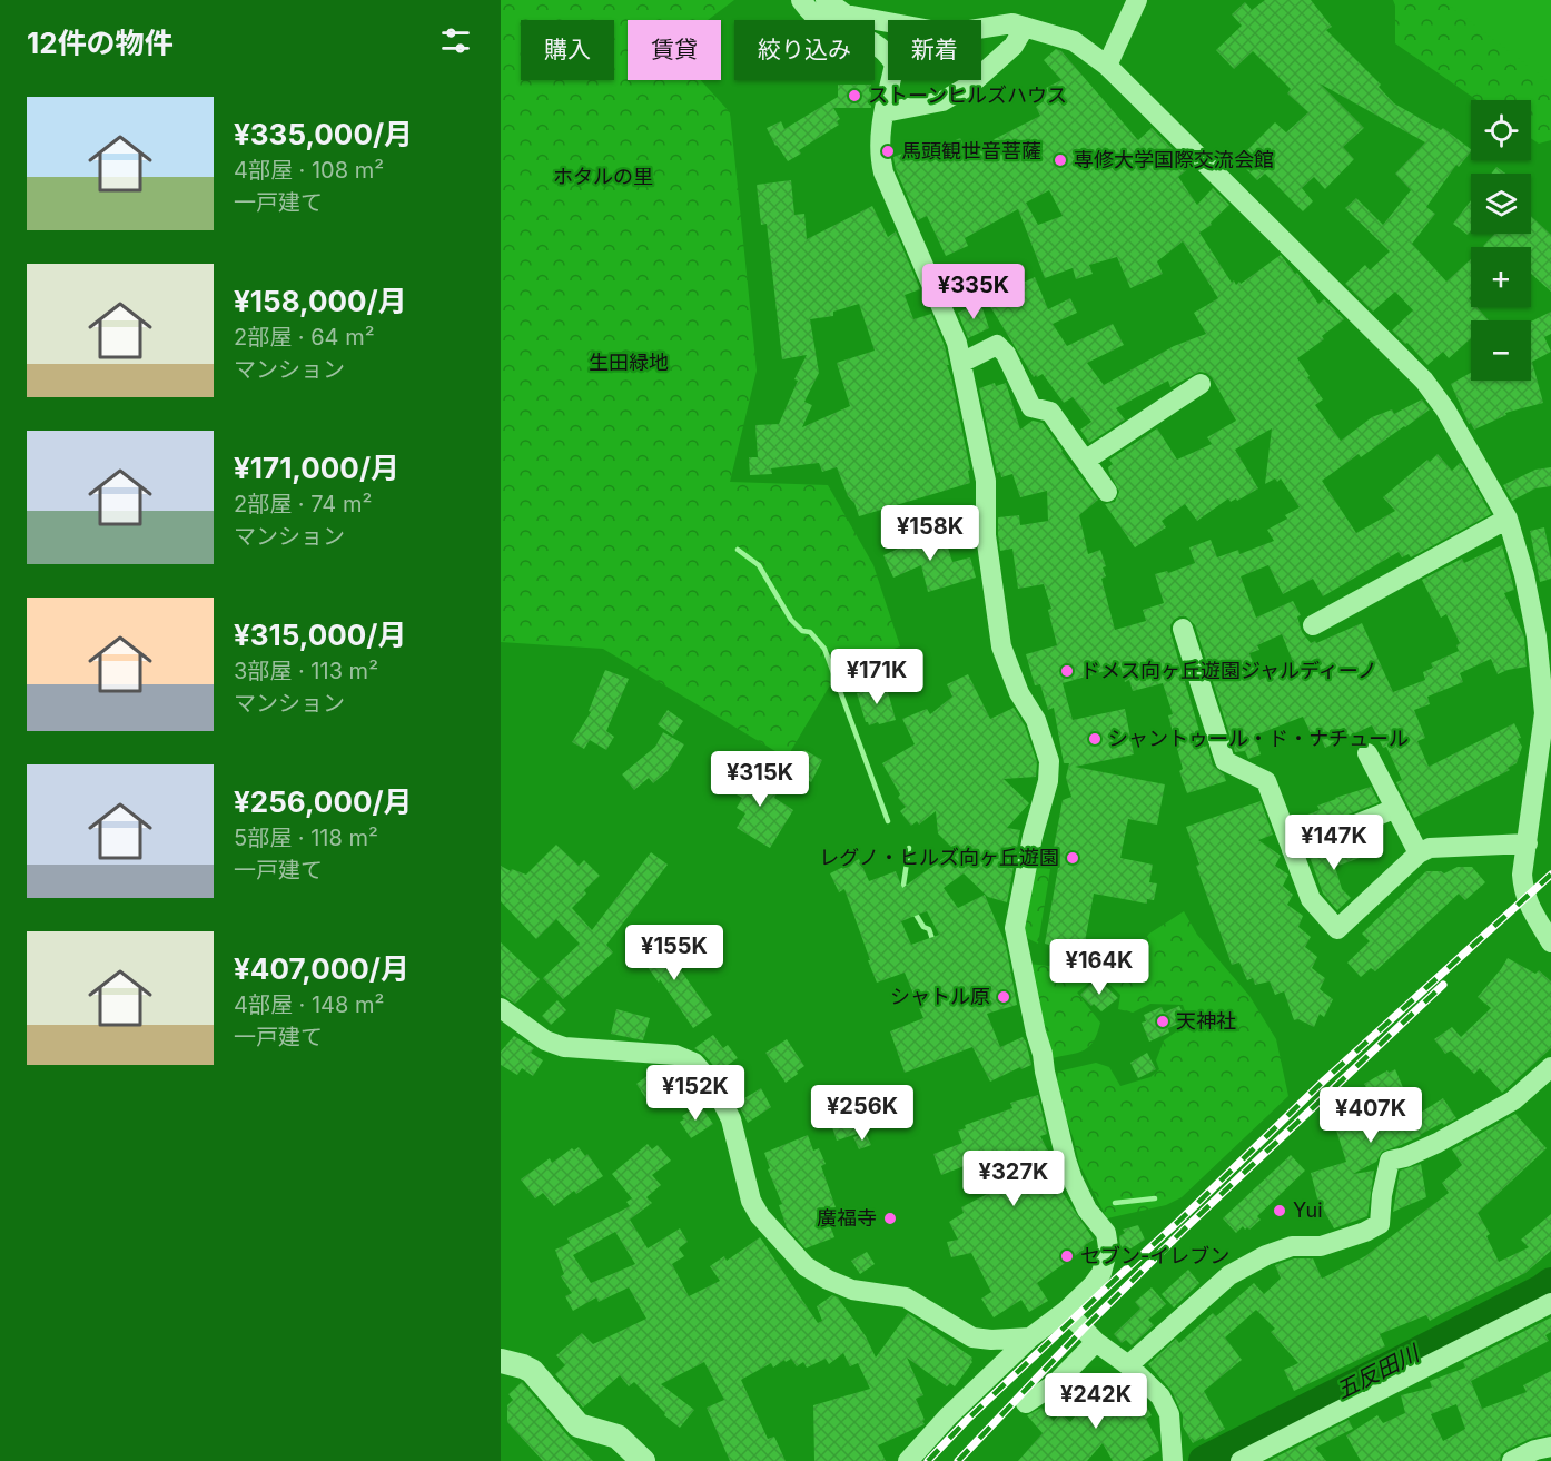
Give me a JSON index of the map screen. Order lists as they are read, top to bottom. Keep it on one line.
{"water":["五反田川"],"parks":["ホタルの里","生田緑地"],"places":["ストーンヒルズハウス","馬頭観世音菩薩","専修大学国際交流会館","ドメス向ヶ丘遊園ジャルディーノ","シャントゥール・ド・ナチュール","レグノ・ヒルズ向ヶ丘遊園","シャトル原","天神社","Yui","廣福寺","セブン-イレブン"],"page":{"heading":"12件の物件","chip":["購入","賃貸","絞り込み","新着"],"list":[{"name":"¥335,000/月","note":"4部屋 · 108 m² · 一戸建て"},{"name":"¥158,000/月","note":"2部屋 · 64 m² · マンション"},{"name":"¥171,000/月","note":"2部屋 · 74 m² · マンション"},{"name":"¥315,000/月","note":"3部屋 · 113 m² · マンション"},{"name":"¥256,000/月","note":"5部屋 · 118 m² · 一戸建て"},{"name":"¥407,000/月","note":"4部屋 · 148 m² · 一戸建て"}],"map_buttons":["+","−"],"price":["¥335K","¥158K","¥171K","¥315K","¥147K","¥155K","¥164K","¥152K","¥256K","¥407K","¥327K","¥242K"]}}
